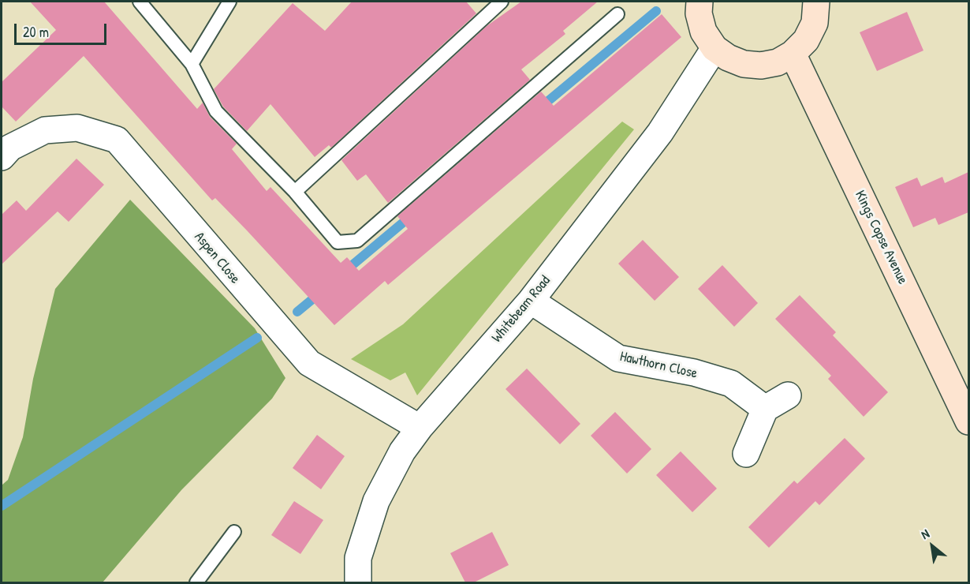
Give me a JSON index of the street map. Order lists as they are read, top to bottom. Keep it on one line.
{"streets":{"street":["Kings Copse Avenue","Aspen Close","Whitebeam Road","Hawthorn Close"]},"crossings":[["Aspen Close","Whitebeam Road"],["Whitebeam Road","Hawthorn Close"]],"scale_bar":"20 m","north":"top left"}
